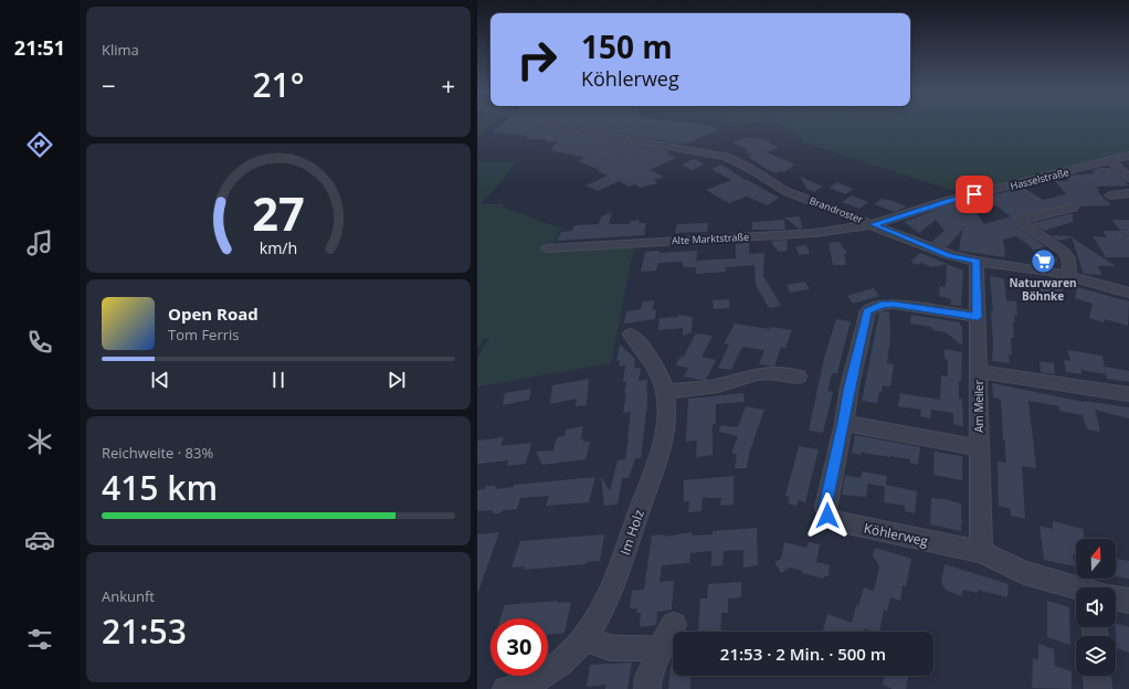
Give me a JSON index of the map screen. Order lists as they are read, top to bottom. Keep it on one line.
{"streets":{"street":["Hasselstraße","Brandroster","Alte Marktstraße","Am Meiler","Im Holz","Köhlerweg"]},"crossings":[["Hasselstraße","Brandroster"],["Hasselstraße","Alte Marktstraße"],["Brandroster","Alte Marktstraße"],["Brandroster","Am Meiler"],["Am Meiler","Köhlerweg"]],"places":{"supermarket":["Naturwaren Böhnke"]},"north":"top","page":{"tabs":"21:51","tile":["Klima",["Reichweite · 83%","415 km"],["Ankunft","21:53"]],"turn":["150 m","Köhlerweg"],"heat":["−","21°","+"],"song":["Open Road","Tom Ferris"],"limit":"30","trip":"21:53 · 2 Min. · 500 m","gauge":["27","km/h"]}}
